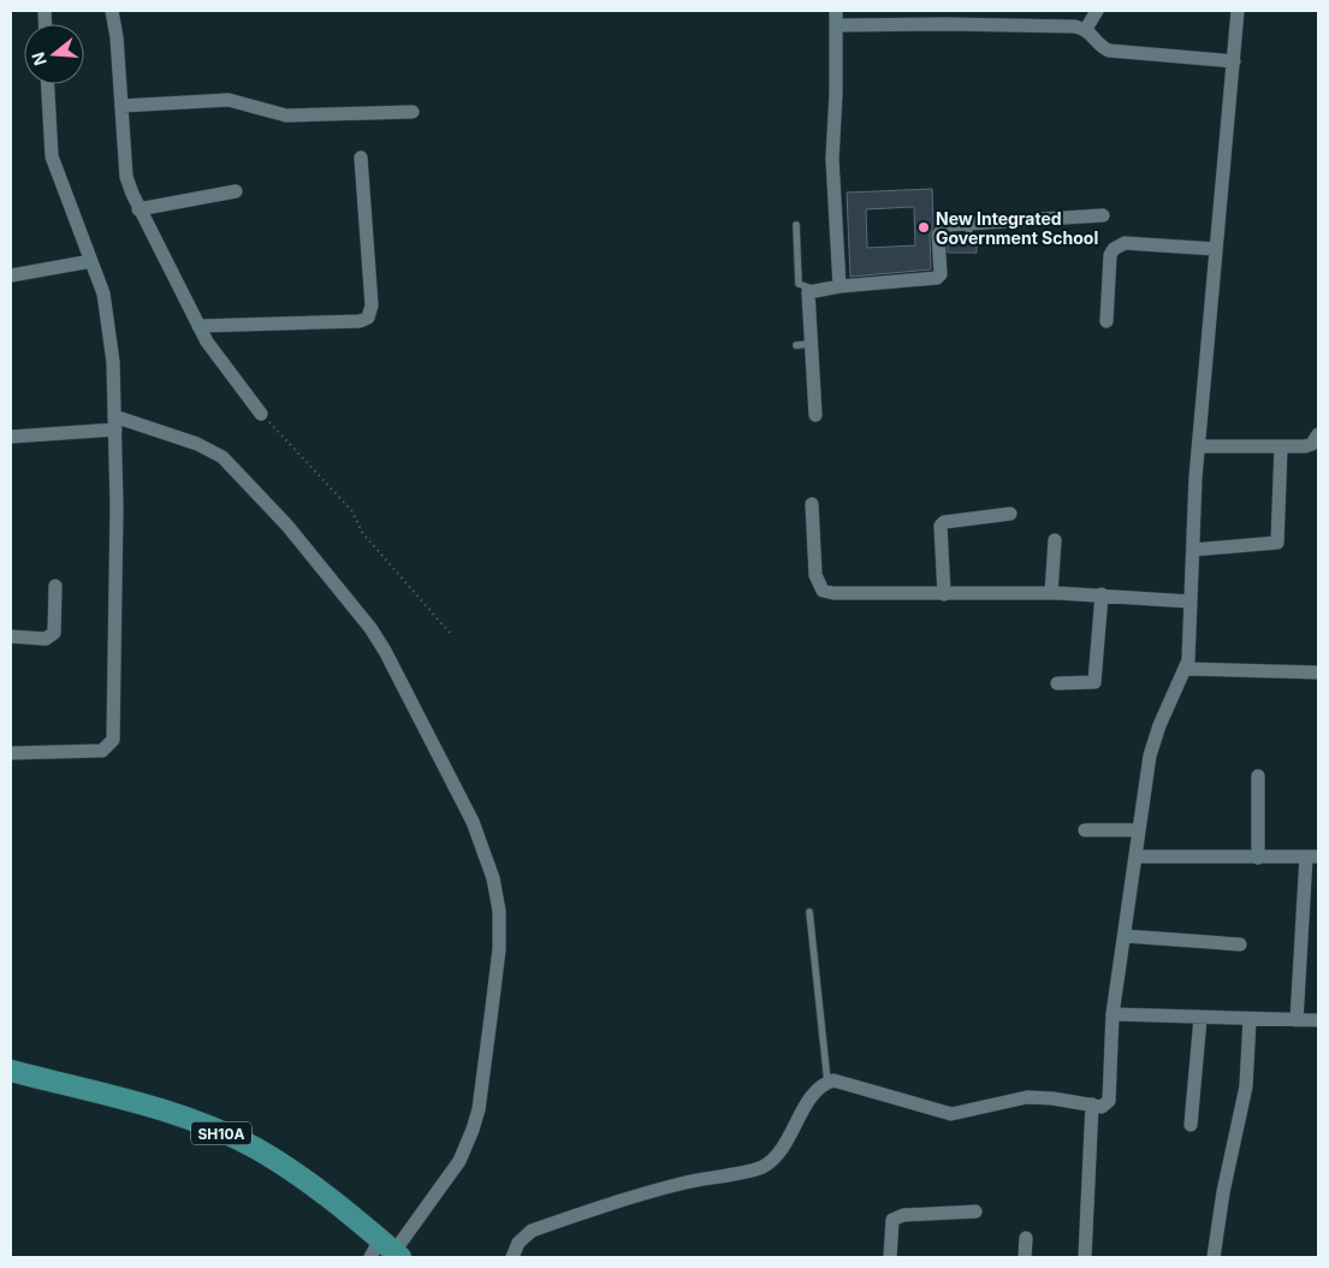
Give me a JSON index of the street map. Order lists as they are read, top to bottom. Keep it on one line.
{"streets":{"main road":["SH10A"]},"places":["New Integrated Government School"],"north":"left"}
